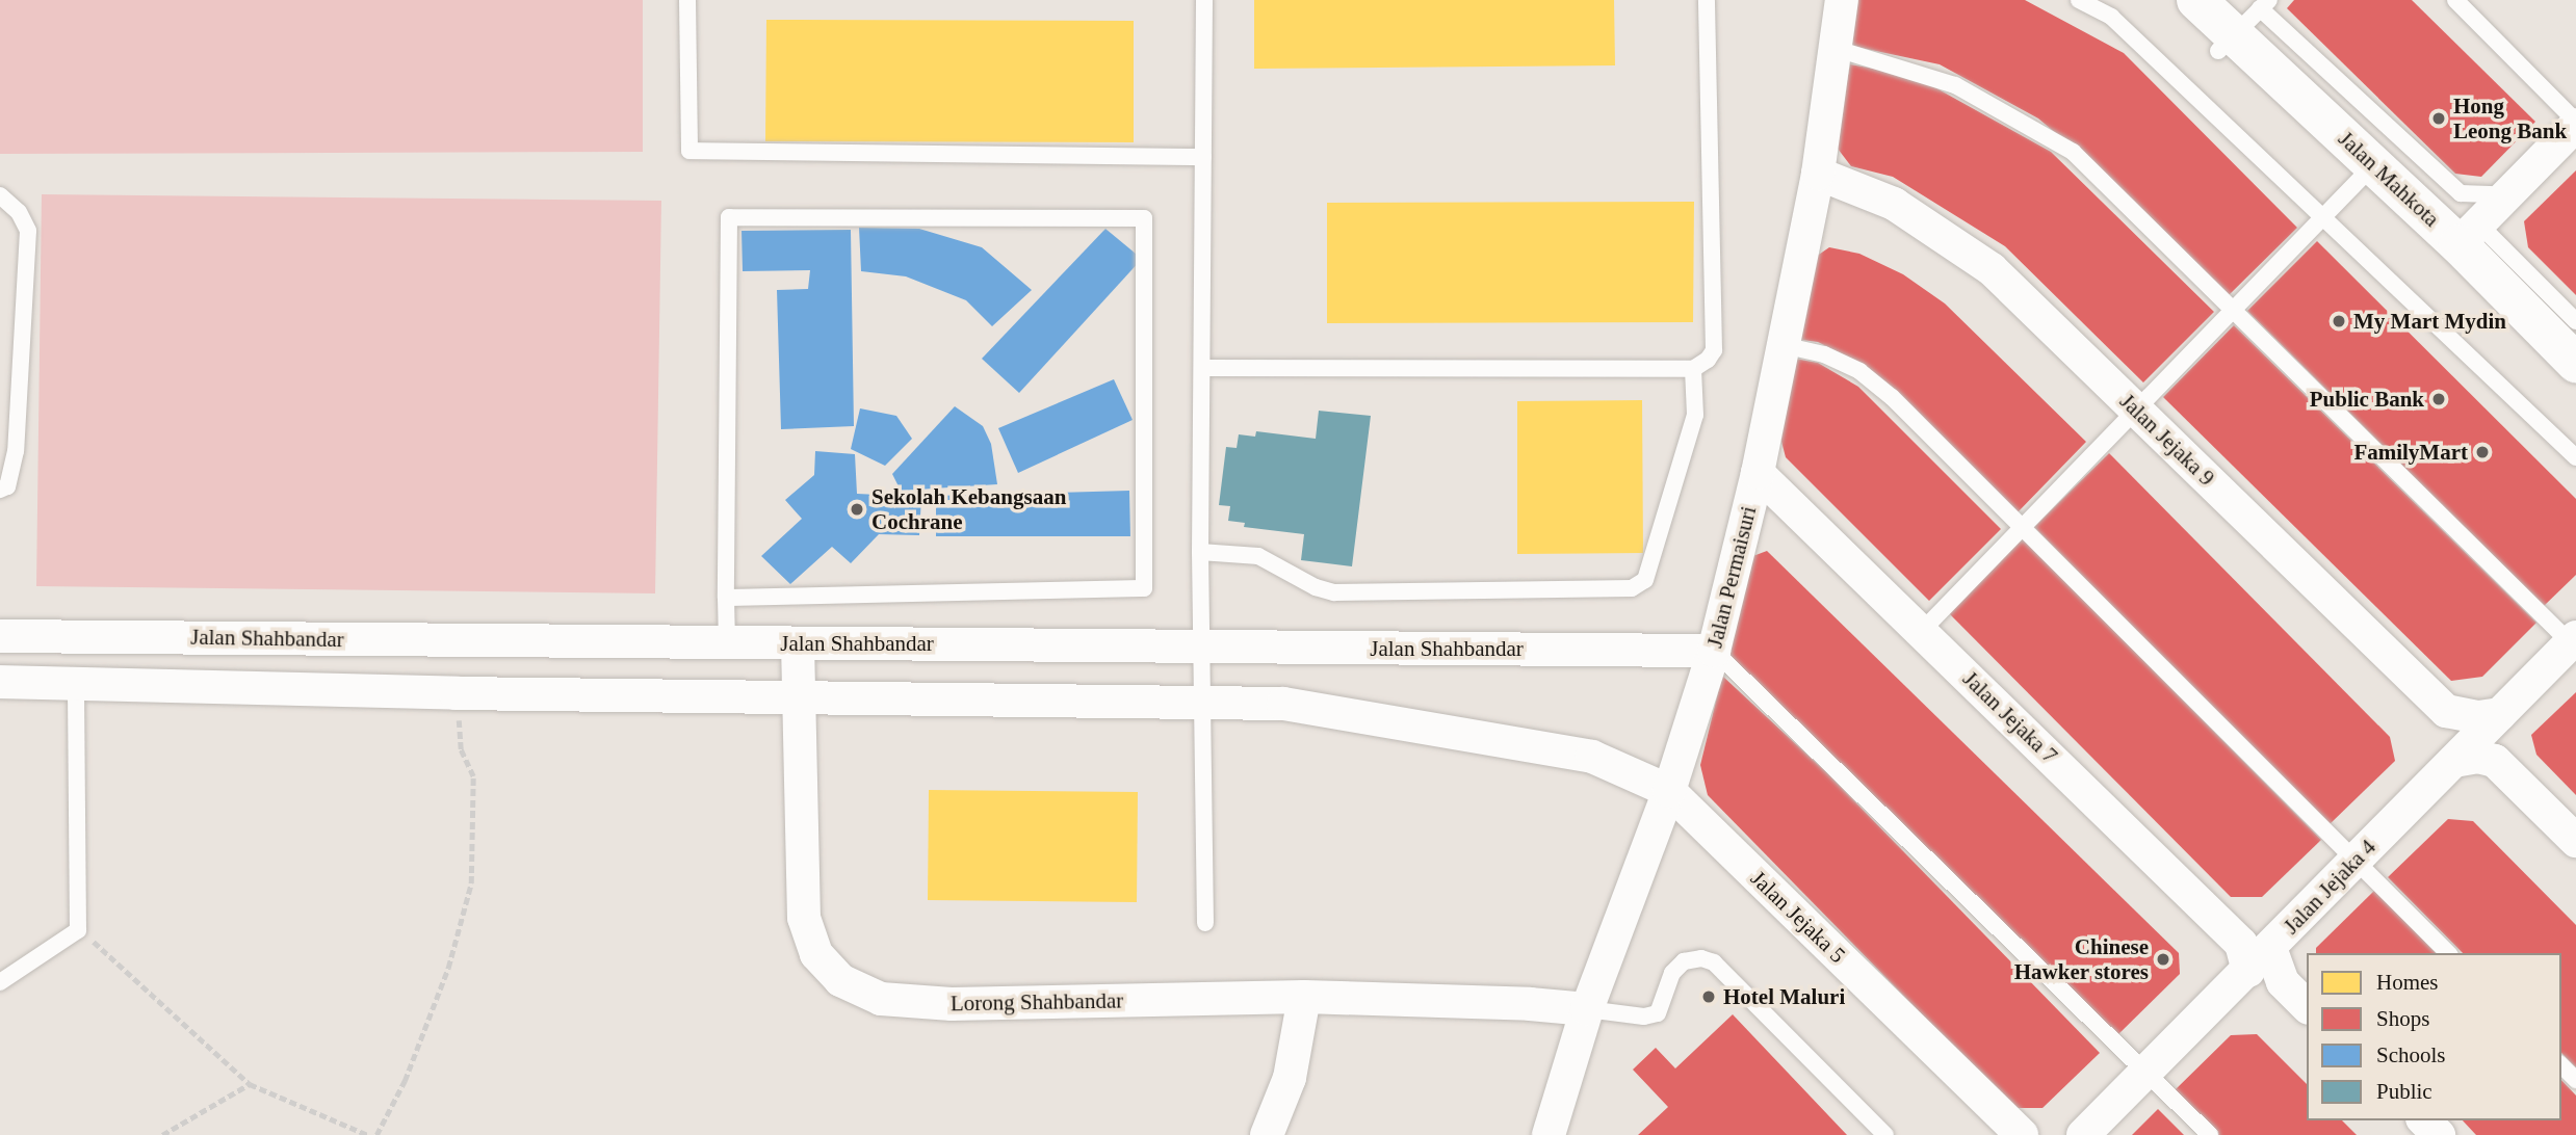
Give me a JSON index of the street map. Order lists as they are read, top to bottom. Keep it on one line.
{"streets":{"street":["Jalan Mahkota","Jalan Jejaka 9","Jalan Permaisuri","Jalan Shahbandar","Jalan Jejaka 7","Jalan Jejaka 4","Jalan Jejaka 5","Lorong Shahbandar"]},"crossings":[["Jalan Jejaka 9","Jalan Permaisuri"],["Jalan Jejaka 9","Jalan Jejaka 4"],["Jalan Permaisuri","Jalan Shahbandar"],["Jalan Permaisuri","Jalan Jejaka 7"],["Jalan Permaisuri","Jalan Jejaka 5"],["Jalan Permaisuri","Lorong Shahbandar"],["Jalan Shahbandar","Lorong Shahbandar"],["Jalan Jejaka 7","Jalan Jejaka 4"]],"places":["Hong Leong Bank","My Mart Mydin","Public Bank","FamilyMart","Sekolah Kebangsaan Cochrane","Chinese Hawker stores","Hotel Maluri"],"legend":["Homes","Shops","Schools","Public"]}
